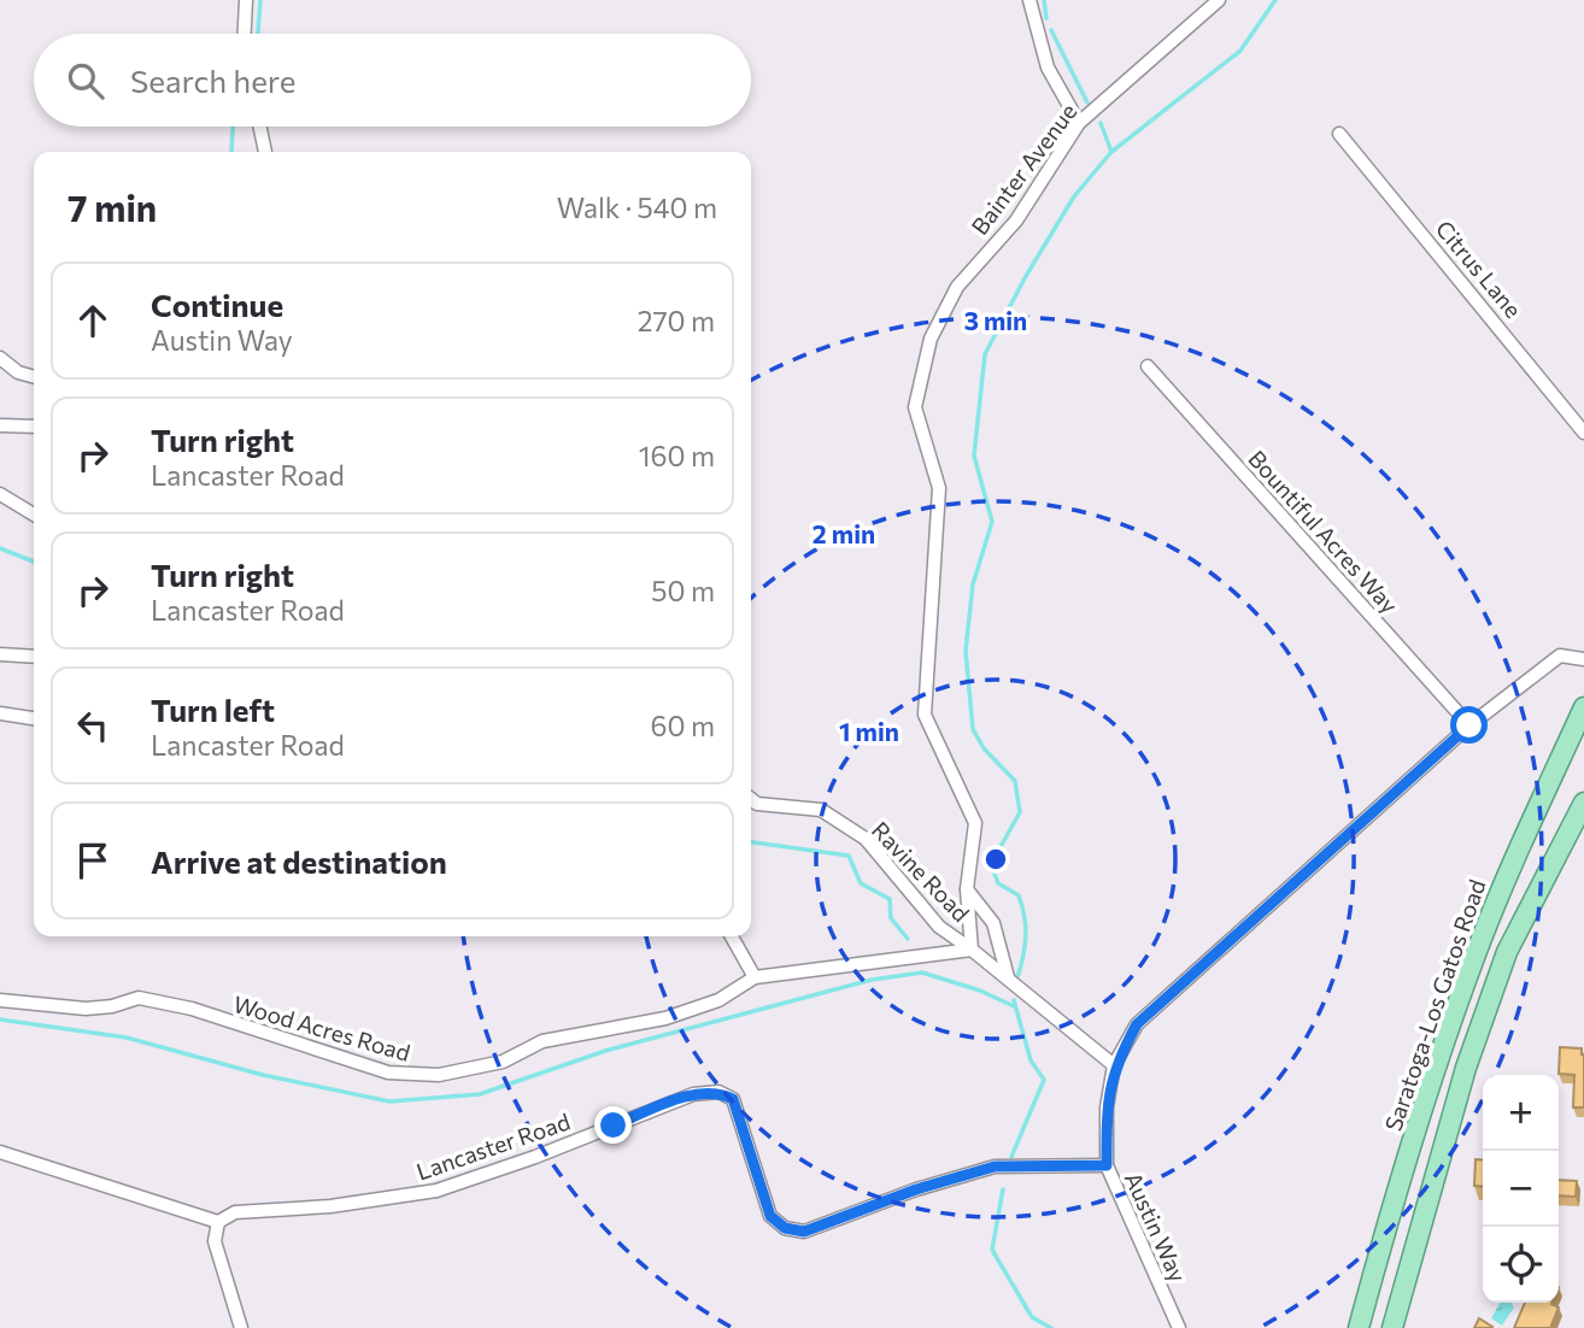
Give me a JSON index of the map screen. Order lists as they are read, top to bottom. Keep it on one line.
{"streets":{"main road":["Saratoga-Los Gatos Road"],"street":["Bainter Avenue","Citrus Lane","Bountiful Acres Way","Ravine Road","Wood Acres Road","Lancaster Road","Austin Way"]},"crossings":[["Bainter Avenue","Ravine Road"],["Bainter Avenue","Wood Acres Road"],["Bountiful Acres Way","Austin Way"],["Ravine Road","Wood Acres Road"],["Lancaster Road","Austin Way"]],"page":{"search":"Search here","heading":["7 min","Walk · 540 m"],"list":[["Continue","Austin Way","270 m"],["Turn right","Lancaster Road","160 m"],["Turn right","Lancaster Road","50 m"],["Turn left","Lancaster Road","60 m"],"Arrive at destination"],"map_buttons":["+","−"]},"rings":["3 min","2 min","1 min"]}
